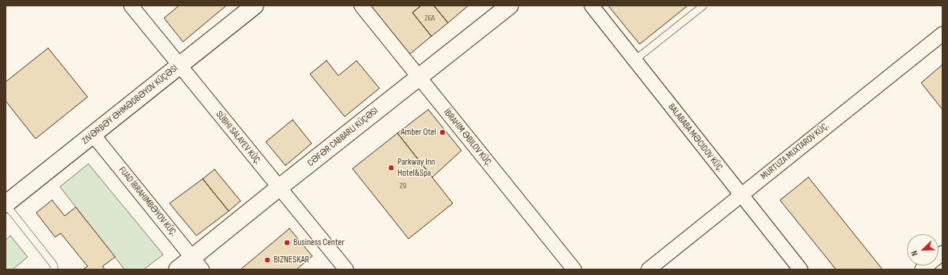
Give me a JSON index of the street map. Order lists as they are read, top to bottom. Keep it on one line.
{"streets":{"main road":["ZIVƏRBƏY ƏHMƏDBƏYOV KÜÇƏSI"],"street":["SÜBHI SALAYEV KÜÇ.","İBRAHIM ƏBILOV KÜÇ.","BALABABA MƏCIDOV KÜÇ.","MURTUZA MUXTAROV KÜÇ.","FUAD İBRAHIMBƏYOV KÜÇ."]},"crossings":[["ZIVƏRBƏY ƏHMƏDBƏYOV KÜÇƏSI","SÜBHI SALAYEV KÜÇ."],["ZIVƏRBƏY ƏHMƏDBƏYOV KÜÇƏSI","FUAD İBRAHIMBƏYOV KÜÇ."],["BALABABA MƏCIDOV KÜÇ.","MURTUZA MUXTAROV KÜÇ."]],"places":["Amber Otel","Parkway Inn Hotel&Spa","Business Center","BIZNESKAR"],"house_numbers":["26A","29"],"north":"bottom left"}
